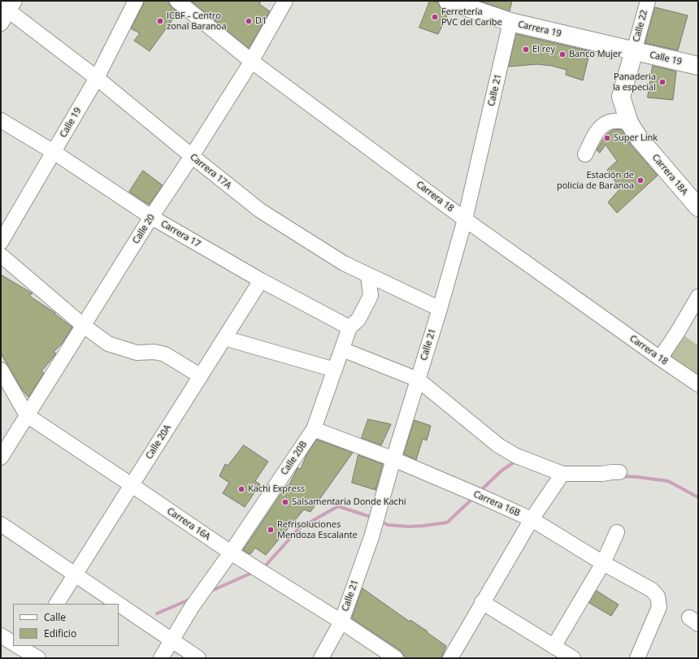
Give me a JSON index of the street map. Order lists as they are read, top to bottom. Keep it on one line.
{"streets":{"main road":["Carrera 19","Calle 19","Carrera 18A"],"street":["Calle 22","Calle 21","Carrera 17A","Carrera 18","Calle 20","Carrera 17","Calle 20A","Calle 20B","Carrera 16B","Carrera 16A"]},"crossings":[["Calle 22","Carrera 19"],["Calle 22","Calle 19"],["Calle 22","Carrera 18A"],["Carrera 19","Calle 19"],["Carrera 19","Calle 21"],["Carrera 19","Carrera 18A"],["Calle 19","Carrera 17A"],["Calle 19","Carrera 18A"],["Calle 19","Carrera 17"],["Calle 21","Carrera 17A"],["Calle 21","Carrera 18"],["Calle 21","Carrera 16B"],["Calle 21","Carrera 16A"],["Carrera 17A","Calle 20"],["Carrera 17A","Calle 20B"],["Carrera 18","Calle 20"],["Calle 20","Carrera 17"],["Calle 20","Carrera 16A"],["Carrera 17","Calle 20A"],["Carrera 17","Calle 20B"],["Calle 20A","Carrera 16A"],["Calle 20B","Carrera 16B"],["Calle 20B","Carrera 16A"]],"places":["Ferretería PVC del Caribe","ICBF - Centro zonal Baranoa","D1","El rey","Banco Mujer","Panaderia la especial","Super Link","Estación de policía de Baranoa","Kachi Express","Salsamentaria Donde Kachi","Refrisoluciones Mendoza Escalante"],"legend":["Calle","Edificio"]}
